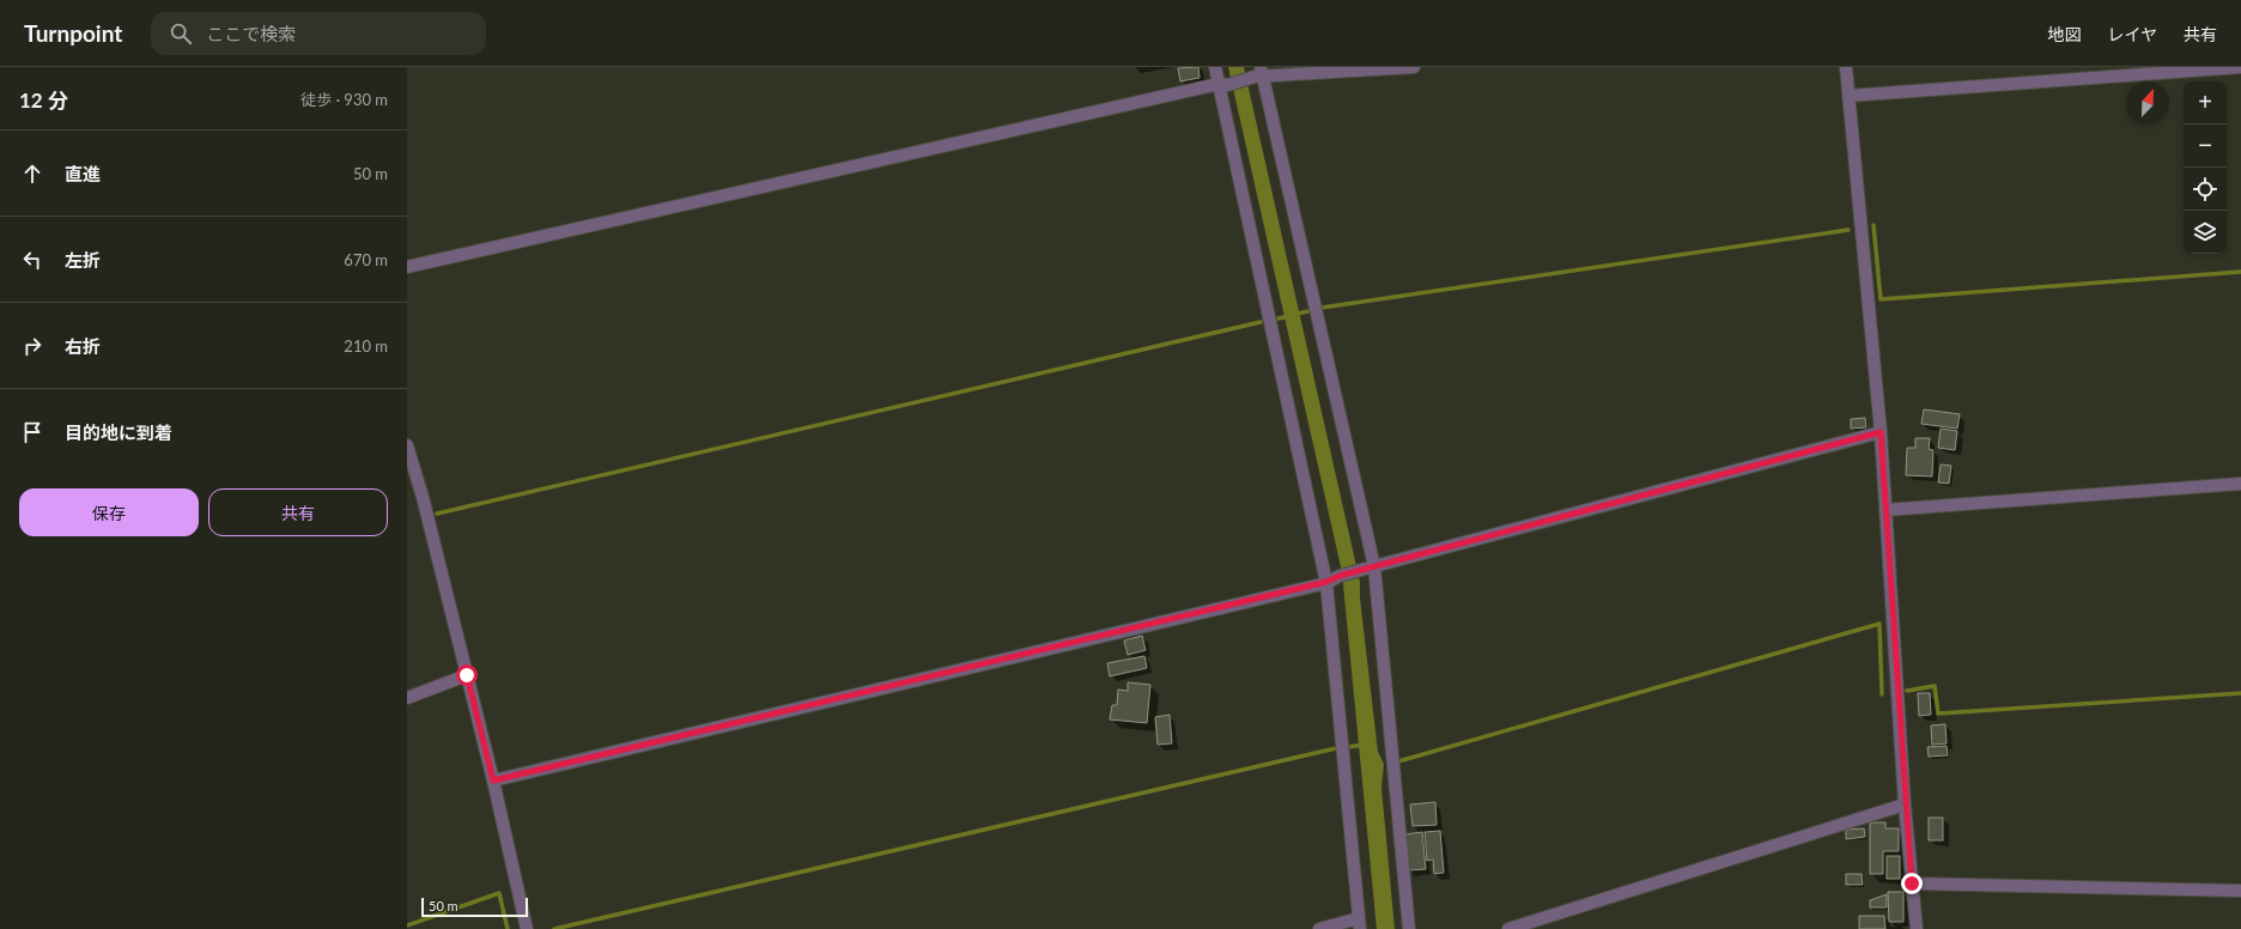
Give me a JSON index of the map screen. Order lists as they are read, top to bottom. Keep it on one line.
{"scale_bar":"50 m","north":"top right","page":{"header":"Turnpoint","search":"ここで検索","nav":["地図","レイヤ","共有"],"heading":["12 分","徒歩 · 930 m"],"map_buttons":["+","−"],"list":[["直進","50 m"],["左折","670 m"],["右折","210 m"],"目的地に到着"],"buttons":["保存","共有"],"scale":"50 m"}}
